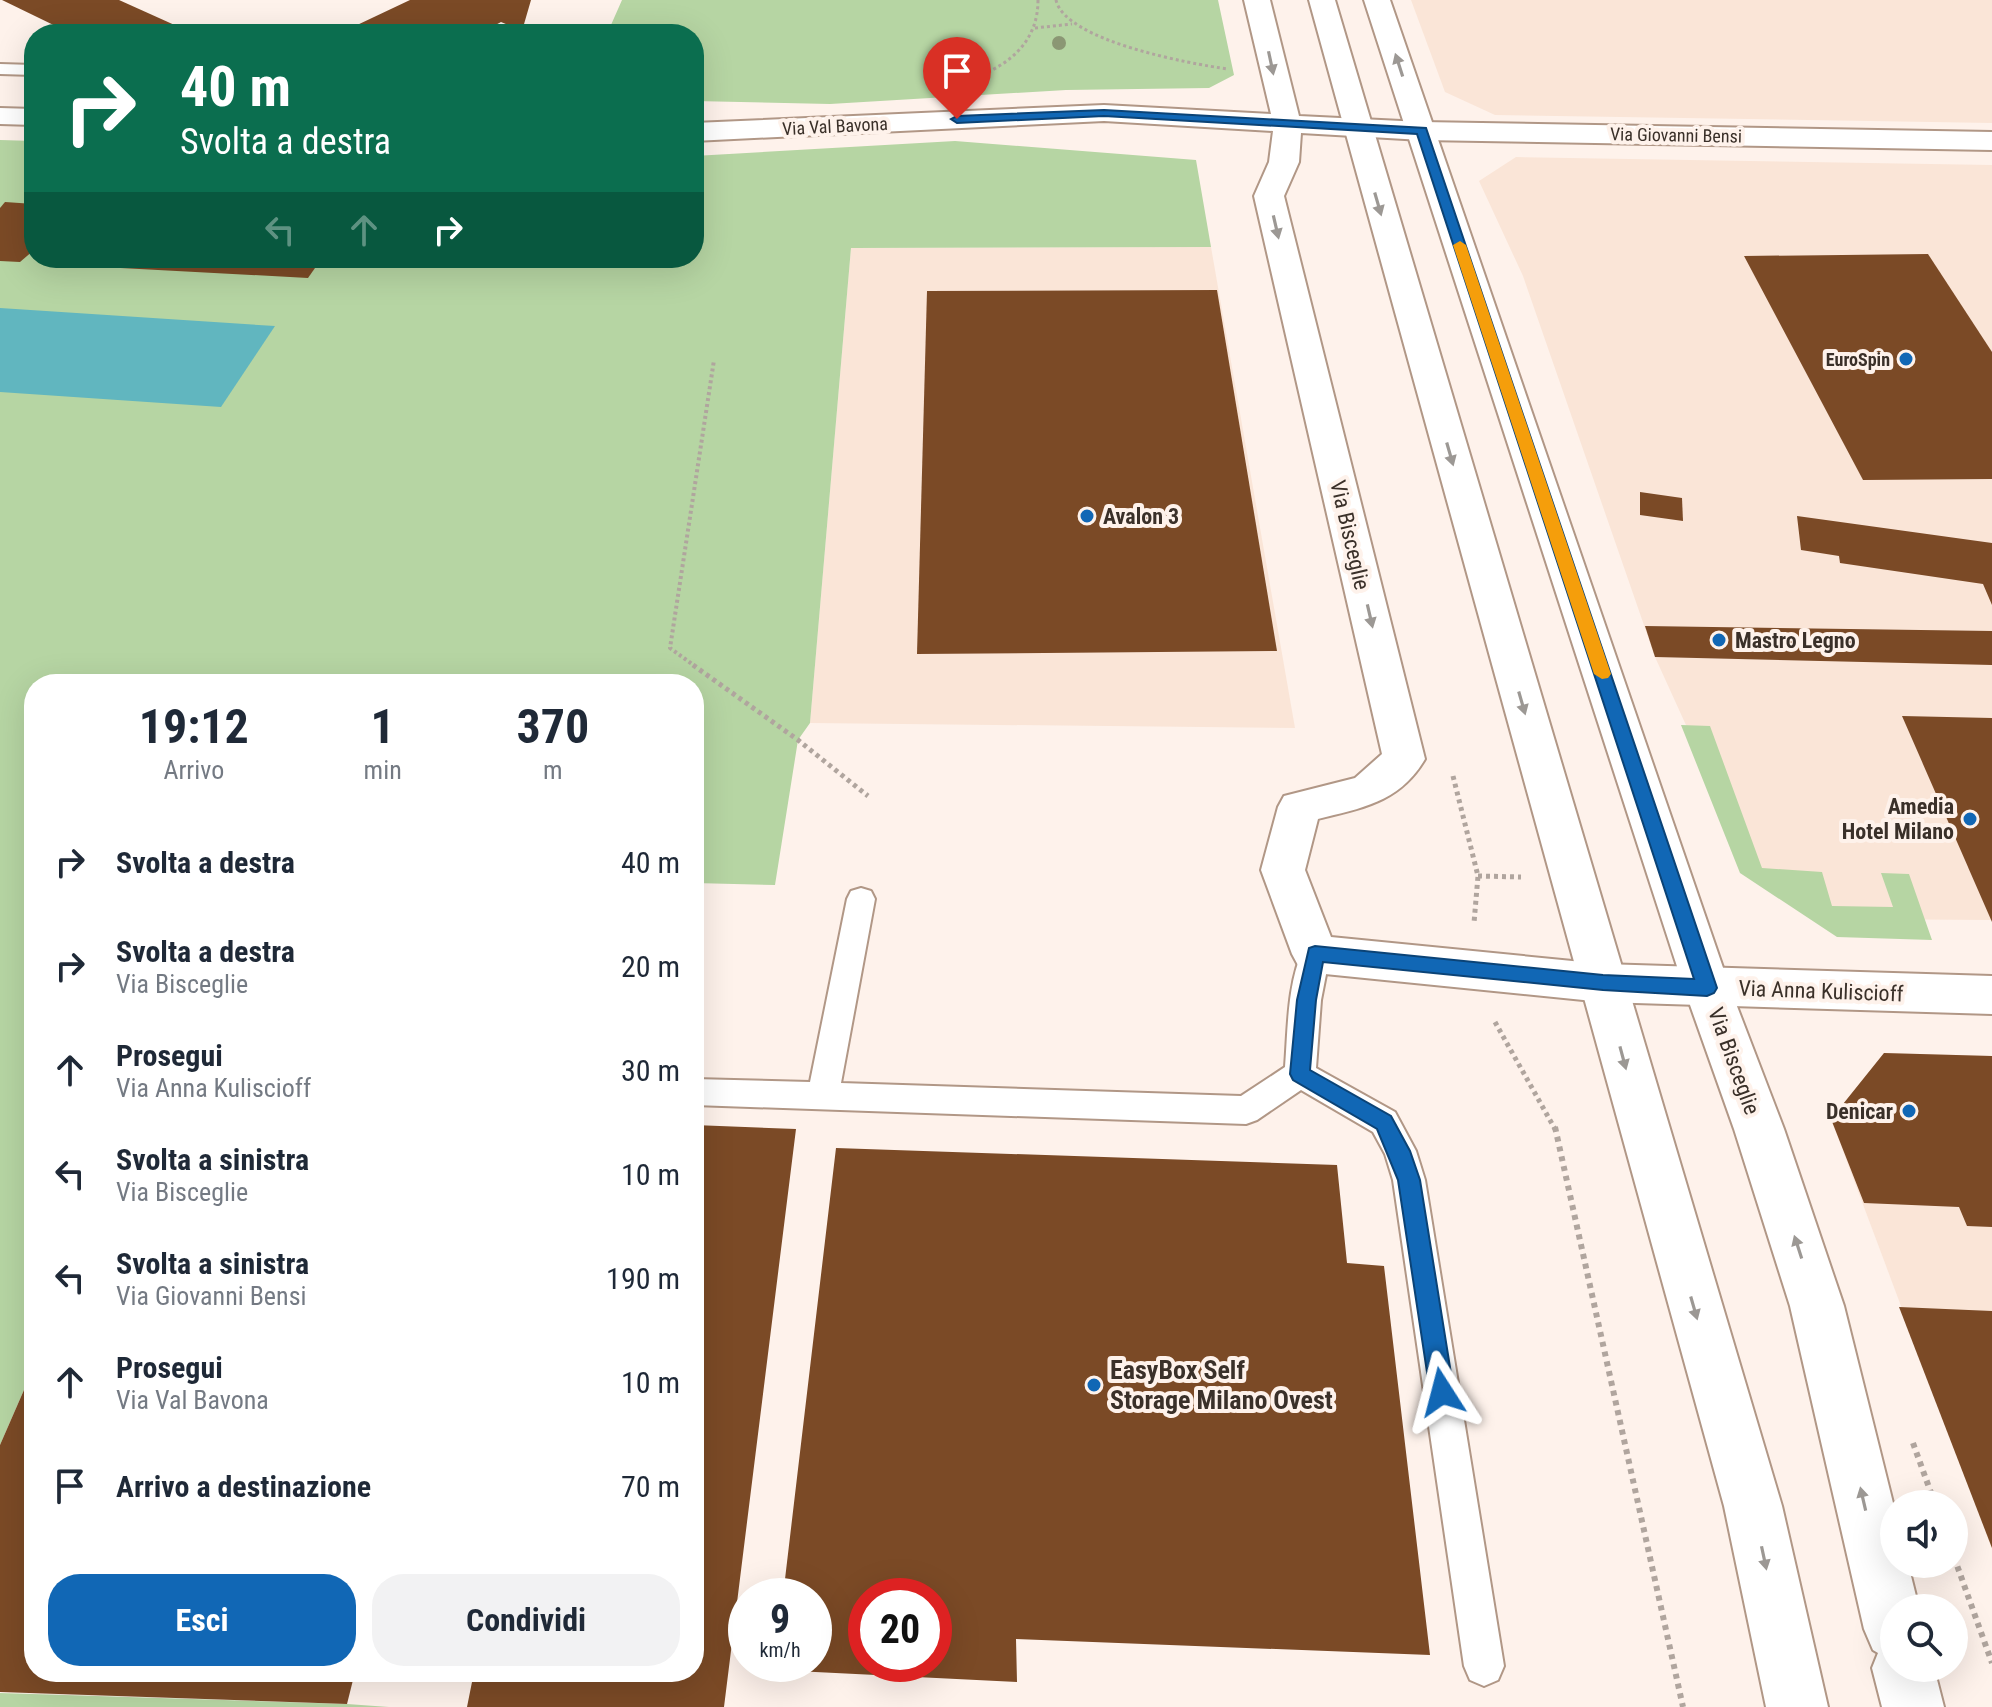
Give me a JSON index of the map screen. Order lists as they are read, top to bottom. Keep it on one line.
{"streets":{"main road":["Via Val Bavona","Via Giovanni Bensi","Via Bisceglie","Via Anna Kuliscioff"]},"crossings":[["Via Val Bavona","Via Giovanni Bensi"],["Via Val Bavona","Via Bisceglie"],["Via Giovanni Bensi","Via Bisceglie"],["Via Bisceglie","Via Anna Kuliscioff"]],"places":["EuroSpin","Avalon 3","Mastro Legno","Amedia Hotel Milano","Denicar","EasyBox Self Storage Milano Ovest"],"page":{"turn":["40 m","Svolta a destra"],"eta":["19:12","Arrivo","1","min","370","m"],"list":[{"name":"Svolta a destra","value":"40 m"},{"name":"Svolta a destra","note":"Via Bisceglie","value":"20 m"},{"name":"Prosegui","note":"Via Anna Kuliscioff","value":"30 m"},{"name":"Svolta a sinistra","note":"Via Bisceglie","value":"10 m"},{"name":"Svolta a sinistra","note":"Via Giovanni Bensi","value":"190 m"},{"name":"Prosegui","note":"Via Val Bavona","value":"10 m"},{"name":"Arrivo a destinazione","value":"70 m"}],"buttons":["Esci","Condividi"],"speed":"9 km/h","limit":"20"}}
